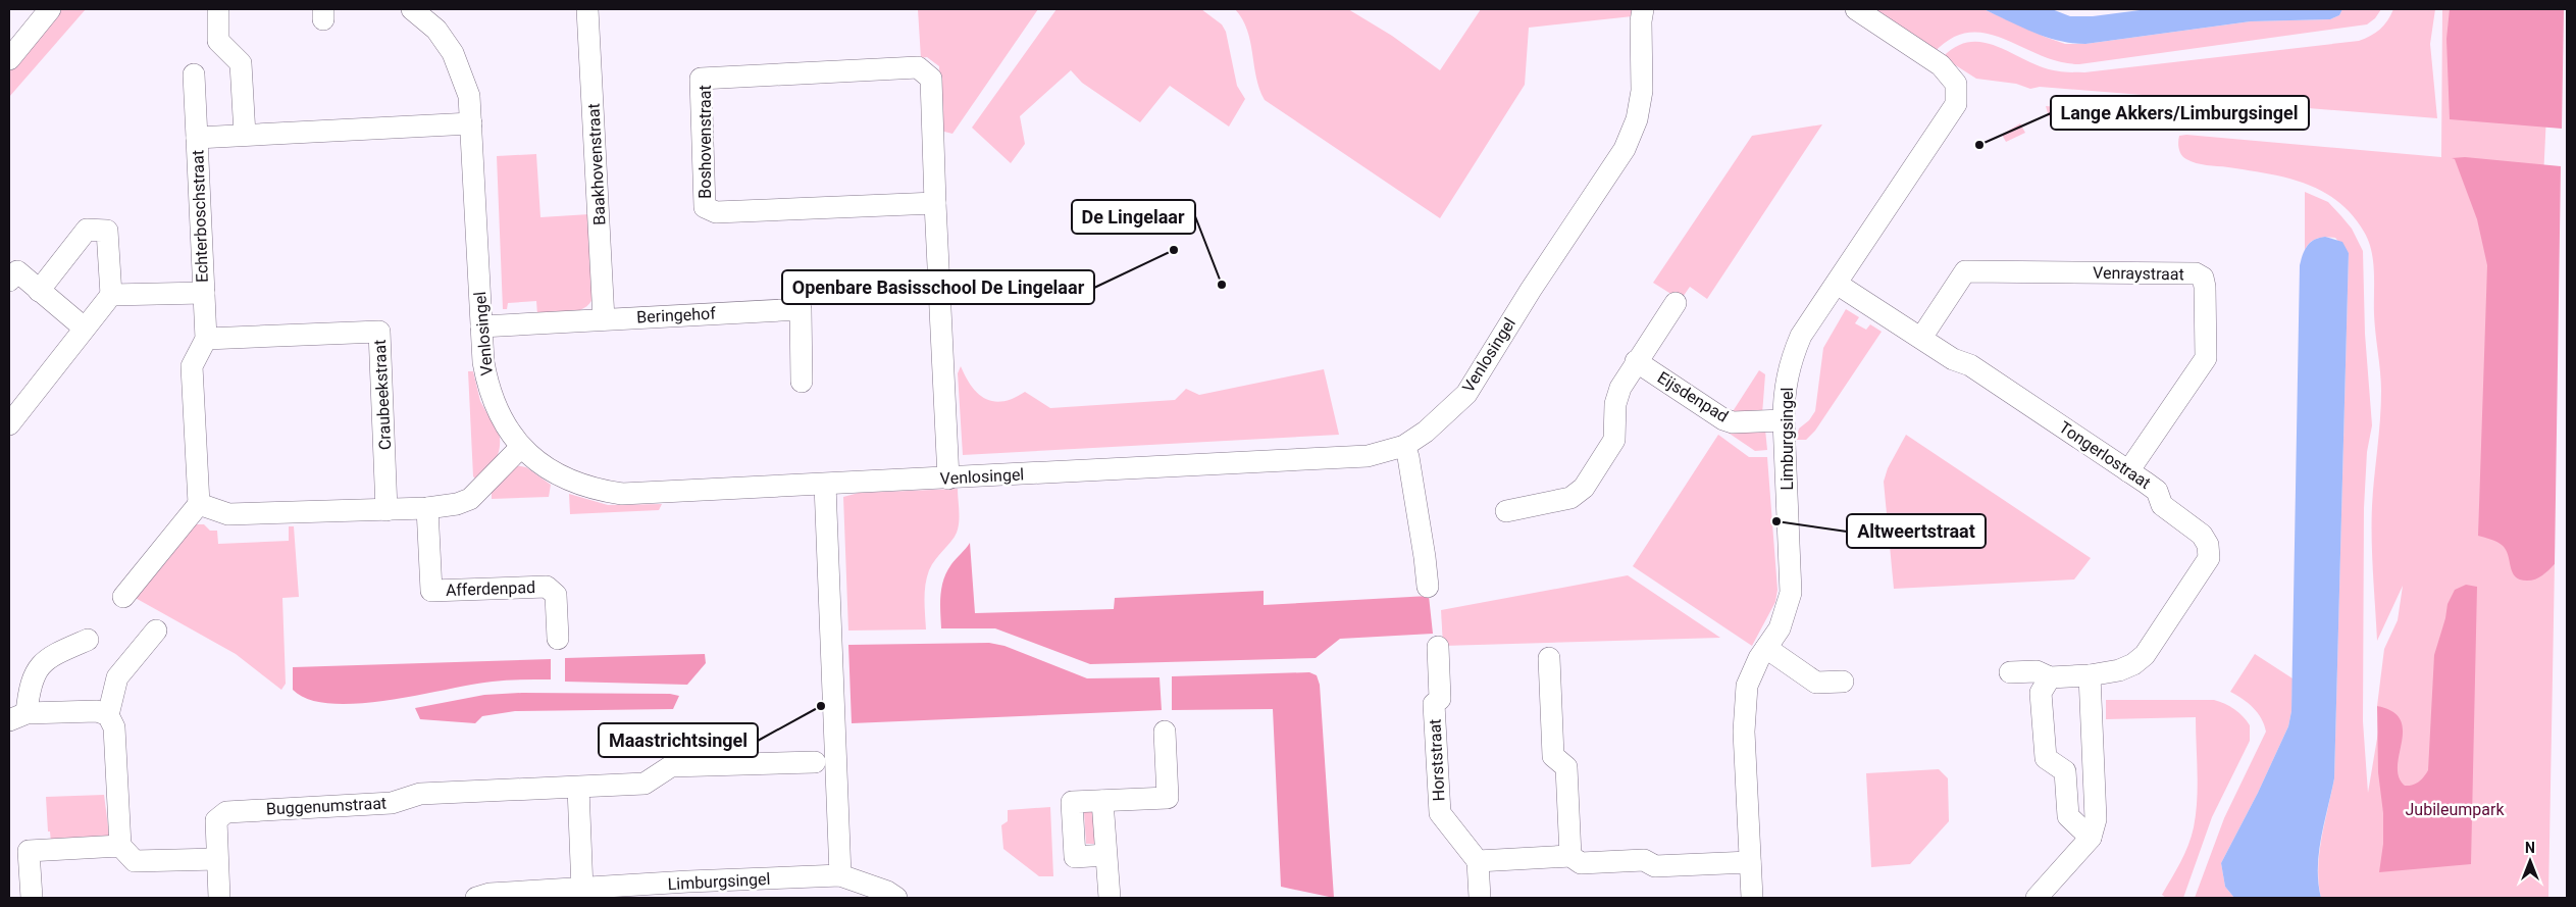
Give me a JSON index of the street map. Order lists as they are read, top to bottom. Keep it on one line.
{"streets":{"street":["Boshovenstraat","Baakhovenstraat","Echterboschstraat","Venraystraat","Beringehof","Venlosingel","Craubeekstraat","Eijsdenpad","Limburgsingel","Tongerlostraat","Afferdenpad","Horststraat","Buggenumstraat"]},"crossings":[["Boshovenstraat","Venlosingel"],["Baakhovenstraat","Beringehof"],["Echterboschstraat","Venlosingel"],["Echterboschstraat","Craubeekstraat"],["Venraystraat","Tongerlostraat"],["Beringehof","Venlosingel"],["Eijsdenpad","Limburgsingel"],["Limburgsingel","Tongerlostraat"]],"parks":["Jubileumpark"],"places":["Lange Akkers/Limburgsingel","Openbare Basisschool De Lingelaar","De Lingelaar","Altweertstraat","Maastrichtsingel"],"north":"top"}
